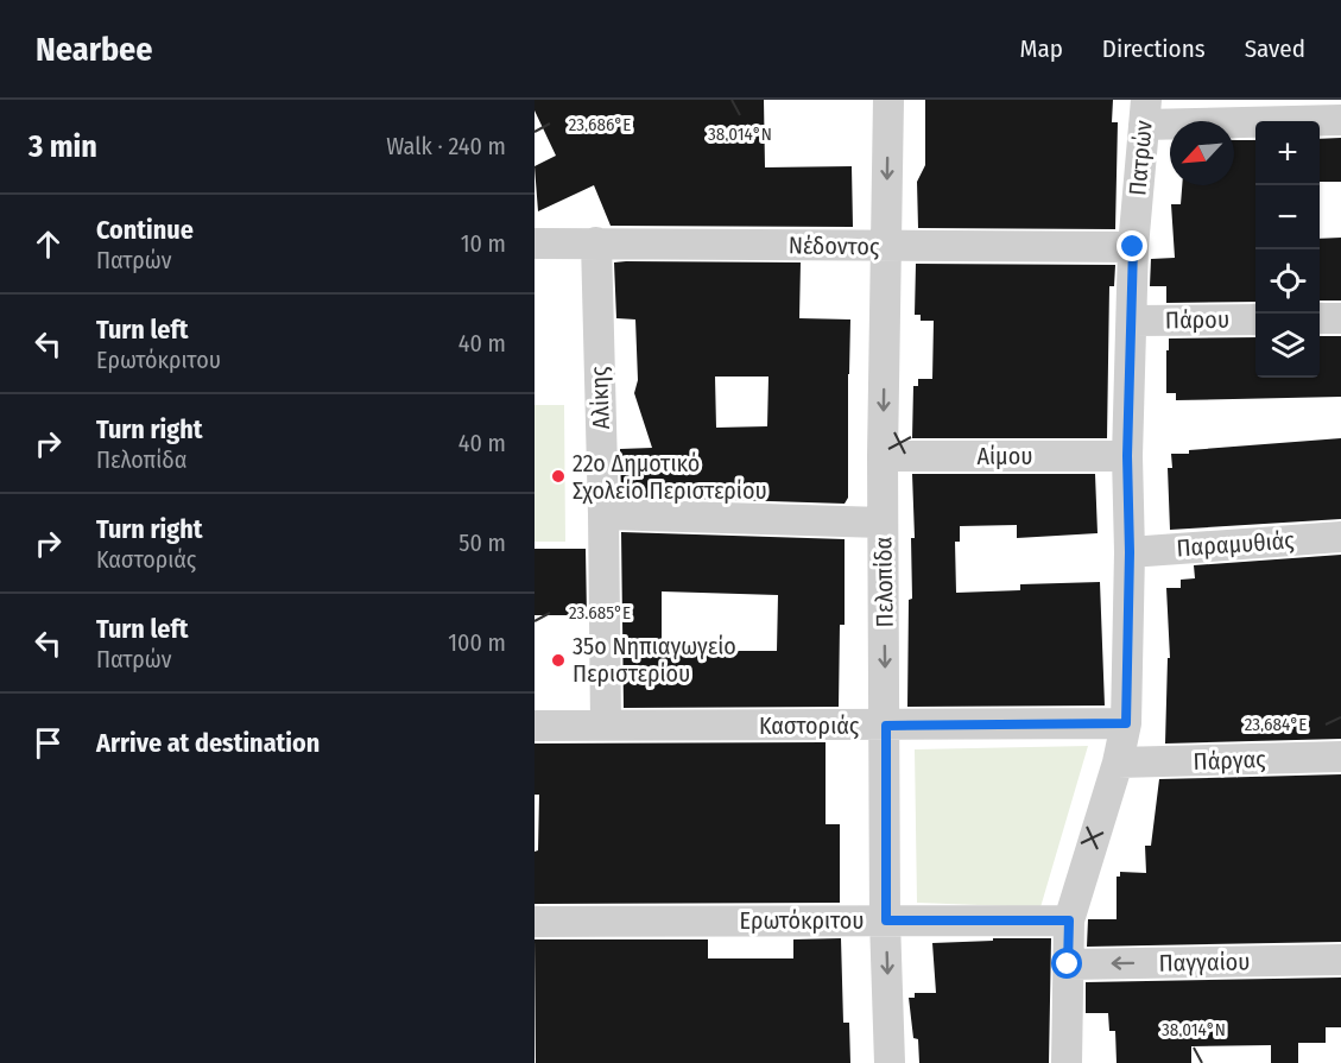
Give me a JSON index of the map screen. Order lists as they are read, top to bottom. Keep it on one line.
{"streets":{"street":["Πατρών","Νέδοντος","Πάρου","Αλίκης","Αίμου","Παραμυθιάς","Πελοπίδα","Καστοριάς","Πάργας","Ερωτόκριτου","Παγγαίου"]},"crossings":[["Πατρών","Νέδοντος"],["Πατρών","Πάρου"],["Πατρών","Αίμου"],["Πατρών","Παραμυθιάς"],["Πατρών","Καστοριάς"],["Πατρών","Πάργας"],["Πατρών","Ερωτόκριτου"],["Πατρών","Παγγαίου"],["Νέδοντος","Αλίκης"],["Νέδοντος","Πελοπίδα"],["Αλίκης","Καστοριάς"],["Αίμου","Πελοπίδα"],["Πελοπίδα","Καστοριάς"],["Πελοπίδα","Ερωτόκριτου"]],"one_way":["Πελοπίδα","Παγγαίου"],"places":["22ο Δημοτικό Σχολείο Περιστερίου","35ο Νηπιαγωγείο Περιστερίου"],"north":"bottom left","page":{"header":"Nearbee","nav":["Map","Directions","Saved"],"heading":["3 min","Walk · 240 m"],"map_buttons":["+","−"],"list":[["Continue","Πατρών","10 m"],["Turn left","Ερωτόκριτου","40 m"],["Turn right","Πελοπίδα","40 m"],["Turn right","Καστοριάς","50 m"],["Turn left","Πατρών","100 m"],"Arrive at destination"]},"coordinates":["23.686°E","38.014°N","23.685°E","23.684°E"]}
